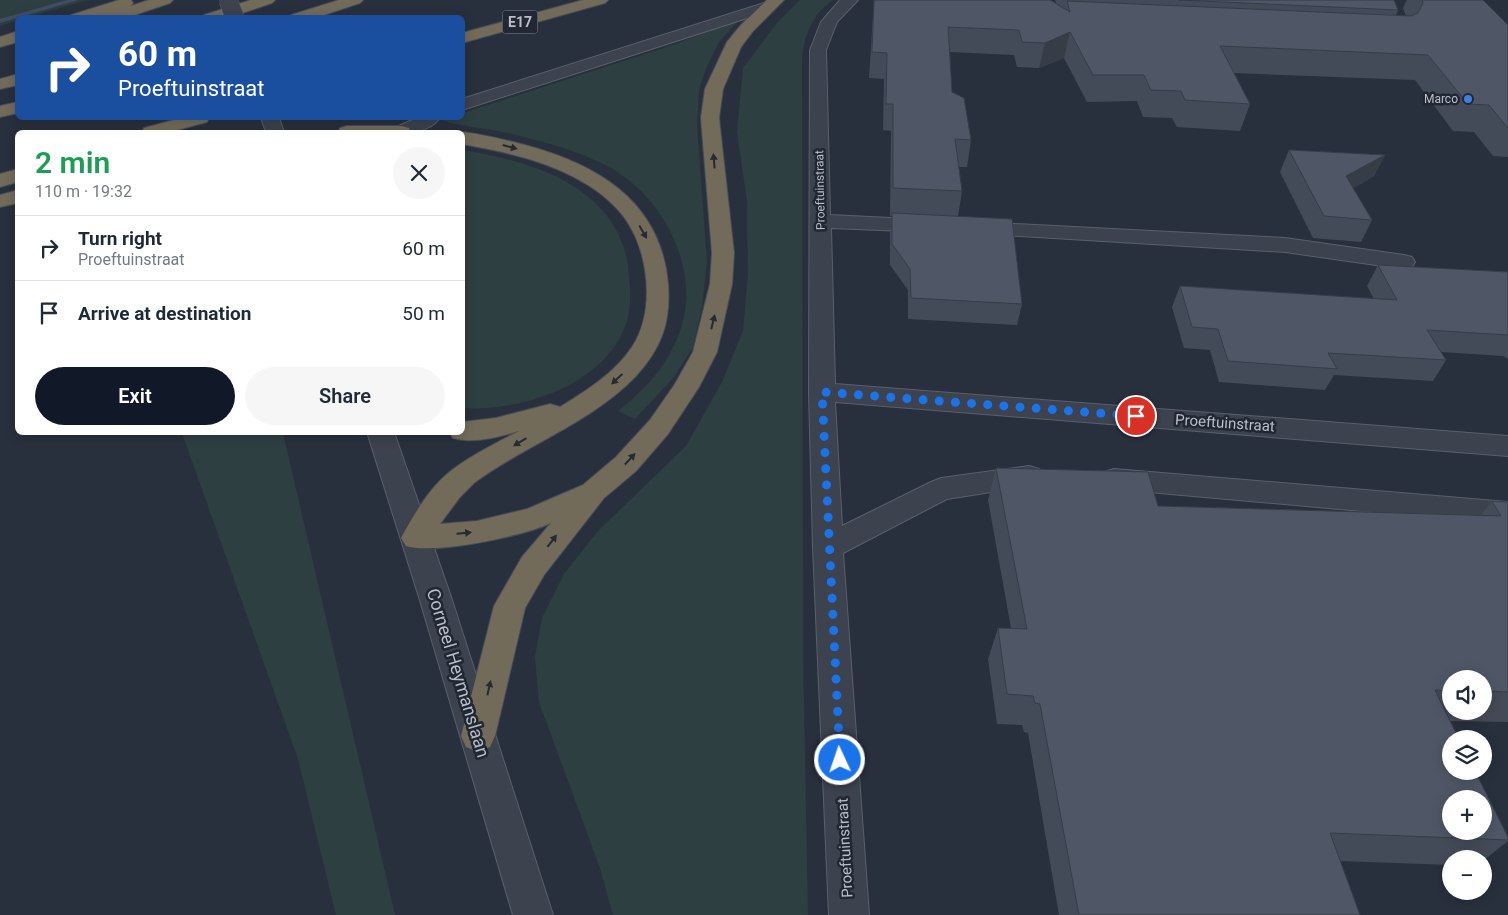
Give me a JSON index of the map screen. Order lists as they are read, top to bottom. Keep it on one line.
{"streets":{"highway":["E17"],"street":["Proeftuinstraat","Corneel Heymanslaan"]},"places":["Marco"],"page":{"turn":["60 m","Proeftuinstraat"],"heading":["2 min","110 m · 19:32"],"list":[{"name":"Turn right","note":"Proeftuinstraat","value":"60 m"},{"name":"Arrive at destination","value":"50 m"}],"buttons":["Exit","Share"],"map_buttons":["+","−"]}}
